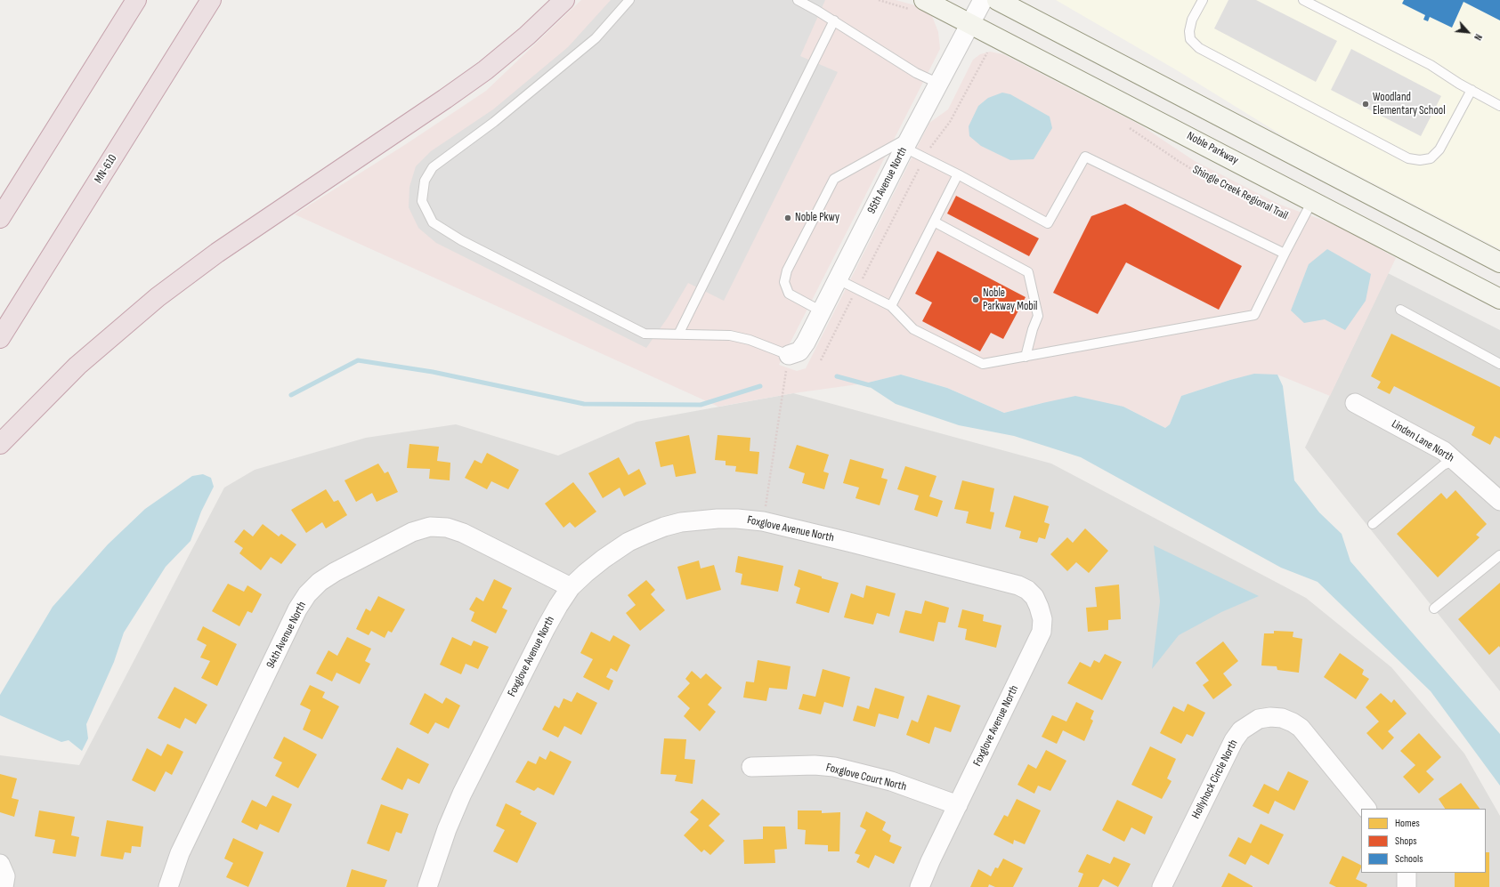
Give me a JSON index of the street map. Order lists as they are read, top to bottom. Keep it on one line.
{"streets":{"highway":["MN-610"],"main road":["Noble Parkway"],"street":["95th Avenue North","Linden Lane North","Foxglove Avenue North","94th Avenue North","Foxglove Court North","Hollyhock Circle North"],"path":["Shingle Creek Regional Trail"]},"crossings":[["Noble Parkway","95th Avenue North"],["Foxglove Avenue North","94th Avenue North"],["Foxglove Avenue North","Foxglove Court North"]],"places":["Woodland Elementary School","Noble Pkwy","Noble Parkway Mobil"],"legend":["Homes","Shops","Schools"],"north":"bottom right"}
